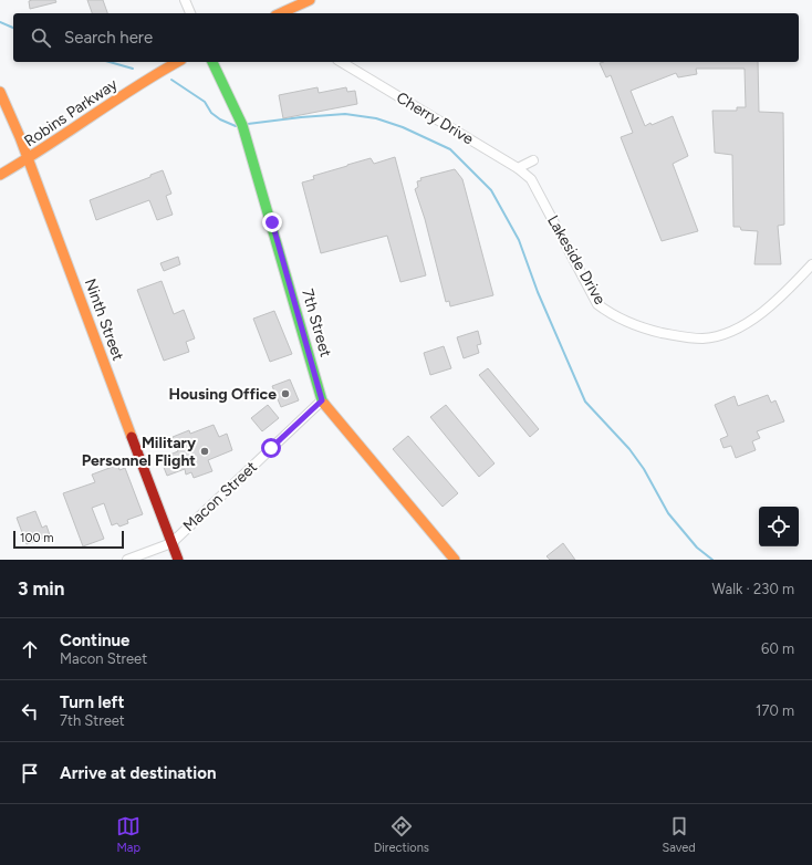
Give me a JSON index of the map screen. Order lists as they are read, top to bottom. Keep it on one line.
{"streets":{"street":["Robins Parkway","Cherry Drive","Lakeside Drive","Ninth Street","7th Street","Macon Street"]},"crossings":[["Robins Parkway","Ninth Street"],["Cherry Drive","Lakeside Drive"],["Ninth Street","Macon Street"],["7th Street","Macon Street"]],"places":["Housing Office","Military Personnel Flight"],"scale_bar":"100 m","page":{"search":"Search here","scale":"100 m","heading":["3 min","Walk · 230 m"],"list":[["Continue","Macon Street","60 m"],["Turn left","7th Street","170 m"],"Arrive at destination"],"nav":["Map","Directions","Saved"]}}
